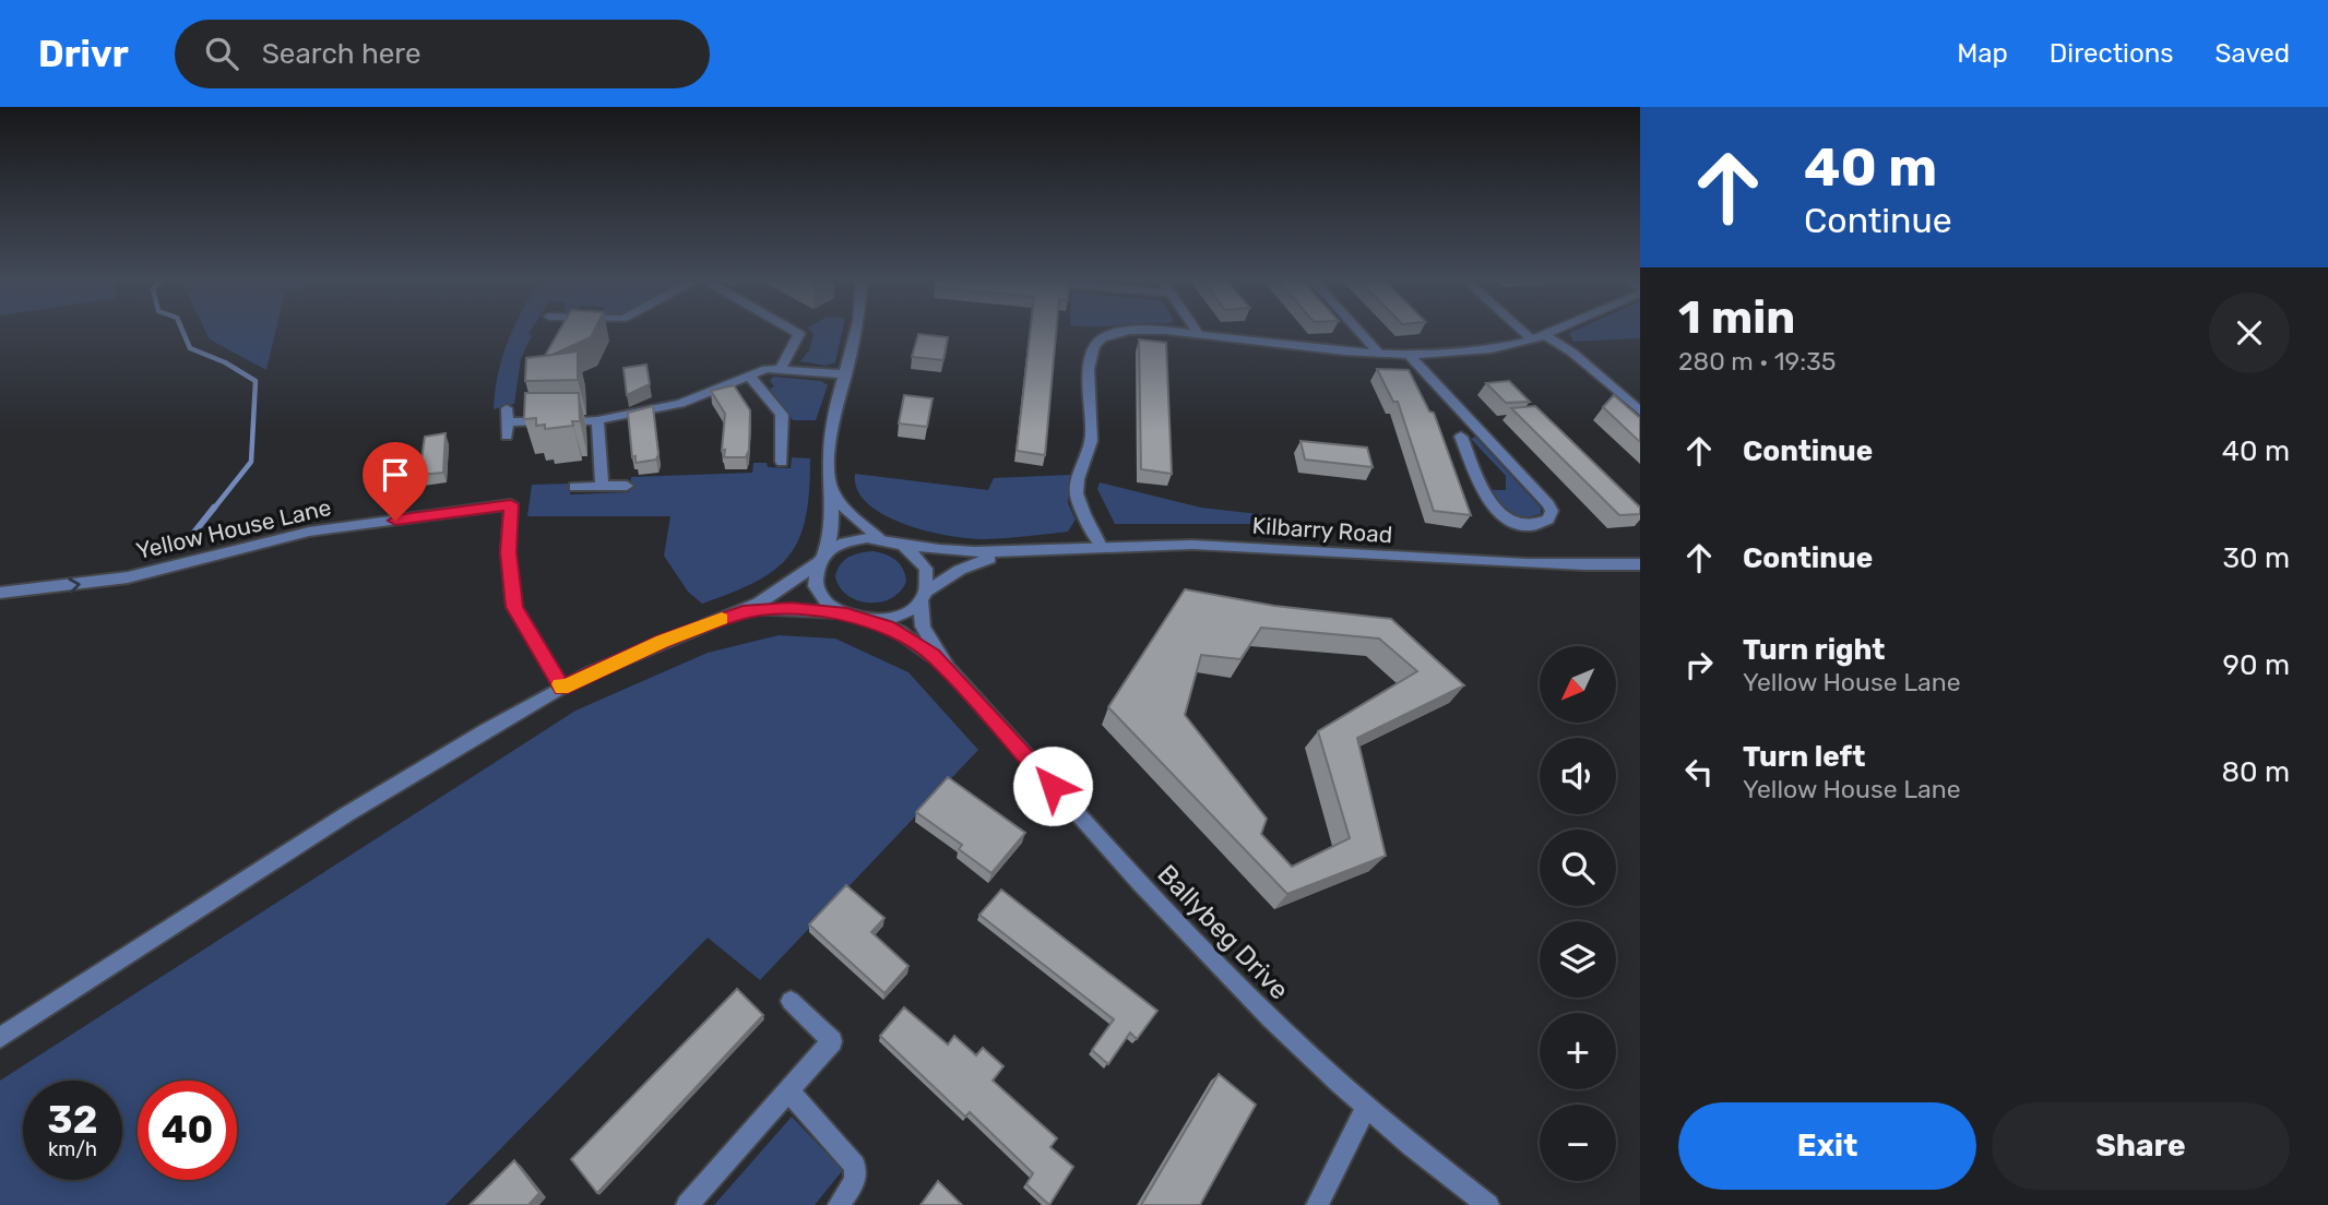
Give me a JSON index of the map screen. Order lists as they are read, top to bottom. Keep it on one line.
{"streets":{"street":["Yellow House Lane","Kilbarry Road","Ballybeg Drive"]},"north":"bottom left","page":{"header":"Drivr","search":"Search here","nav":["Map","Directions","Saved"],"turn":["40 m","Continue"],"heading":["1 min","280 m · 19:35"],"list":[{"name":"Continue","value":"40 m"},{"name":"Continue","value":"30 m"},{"name":"Turn right","note":"Yellow House Lane","value":"90 m"},{"name":"Turn left","note":"Yellow House Lane","value":"80 m"}],"map_buttons":["+","−"],"speed":"32 km/h","limit":"40","buttons":["Exit","Share"]}}
